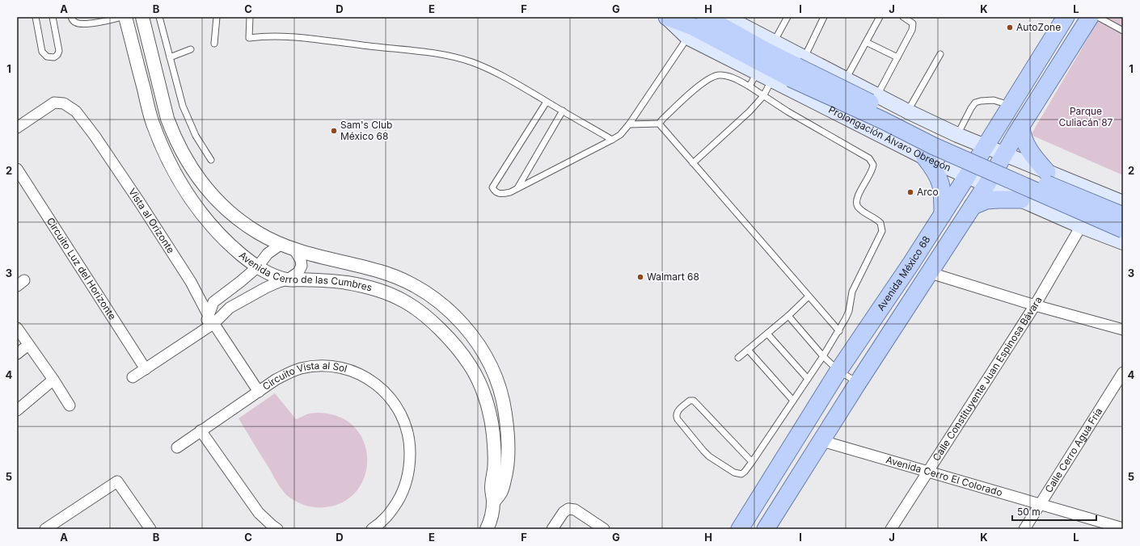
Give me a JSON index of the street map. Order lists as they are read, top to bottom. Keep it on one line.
{"streets":{"main road":["Prolongación Álvaro Obregón","Avenida México 68"],"street":["Vista al Orizonte","Circuito Luz del Horizonte","Avenida Cerro de las Cumbres","Calle Constituyente Juan Espinosa Bávara","Circuito Vista al Sol","Calle Cerro Agua Fría","Avenida Cerro El Colorado"]},"crossings":[["Prolongación Álvaro Obregón","Avenida México 68"],["Prolongación Álvaro Obregón","Calle Constituyente Juan Espinosa Bávara"],["Vista al Orizonte","Circuito Vista al Sol"],["Calle Constituyente Juan Espinosa Bávara","Avenida Cerro El Colorado"],["Calle Cerro Agua Fría","Avenida Cerro El Colorado"]],"parks":["Parque Culiacán 87"],"places":["AutoZone","Sam's Club México 68","Arco","Walmart 68"],"scale_bar":"50 m","grid":{"columns":["A","B","C","D","E","F","G","H","I","J","K","L"],"rows":["1","2","3","4","5"]}}
